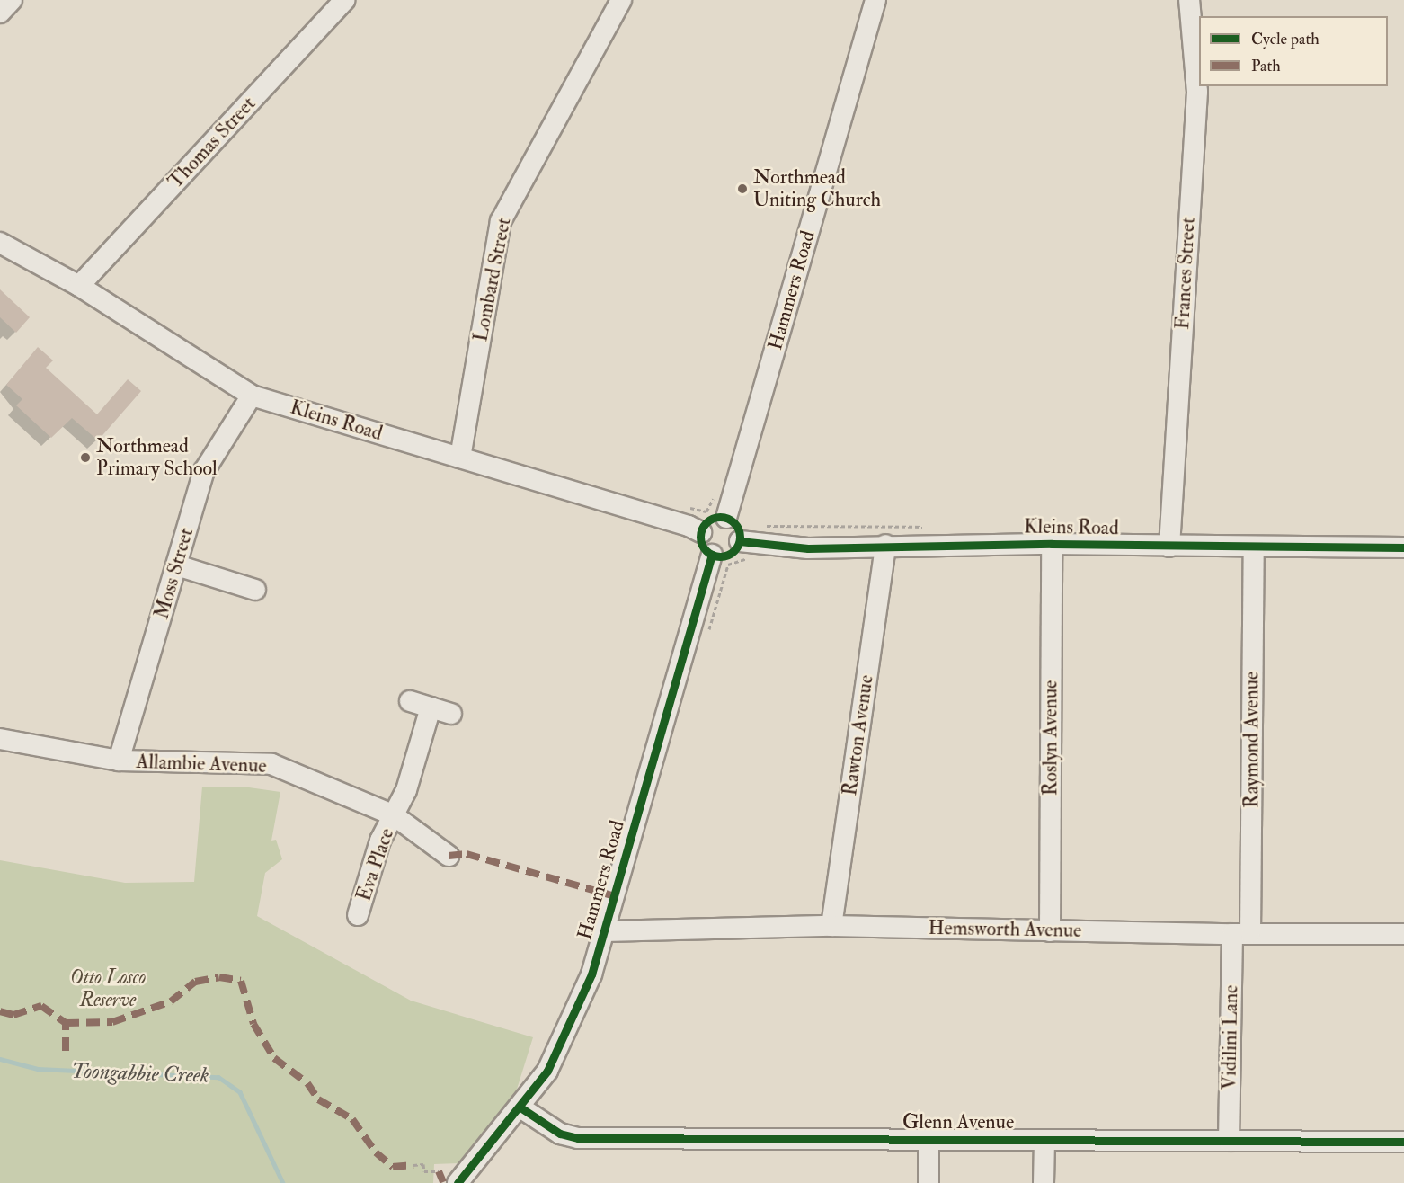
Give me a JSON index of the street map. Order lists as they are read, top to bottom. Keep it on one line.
{"streets":{"street":["Thomas Street","Frances Street","Lombard Street","Hammers Road","Kleins Road","Moss Street","Rawton Avenue","Roslyn Avenue","Raymond Avenue","Allambie Avenue","Eva Place","Hemsworth Avenue","Vidilini Lane","Glenn Avenue"]},"crossings":[["Thomas Street","Kleins Road"],["Frances Street","Kleins Road"],["Lombard Street","Kleins Road"],["Hammers Road","Kleins Road"],["Hammers Road","Hemsworth Avenue"],["Hammers Road","Glenn Avenue"],["Kleins Road","Moss Street"],["Kleins Road","Rawton Avenue"],["Kleins Road","Roslyn Avenue"],["Kleins Road","Raymond Avenue"],["Moss Street","Allambie Avenue"],["Rawton Avenue","Hemsworth Avenue"],["Roslyn Avenue","Hemsworth Avenue"],["Raymond Avenue","Hemsworth Avenue"],["Raymond Avenue","Vidilini Lane"],["Allambie Avenue","Eva Place"],["Hemsworth Avenue","Vidilini Lane"],["Vidilini Lane","Glenn Avenue"]],"water":["Toongabbie Creek"],"parks":["Otto Losco Reserve"],"places":["Northmead Uniting Church","Northmead Primary School"],"legend":["Cycle path","Path"]}
